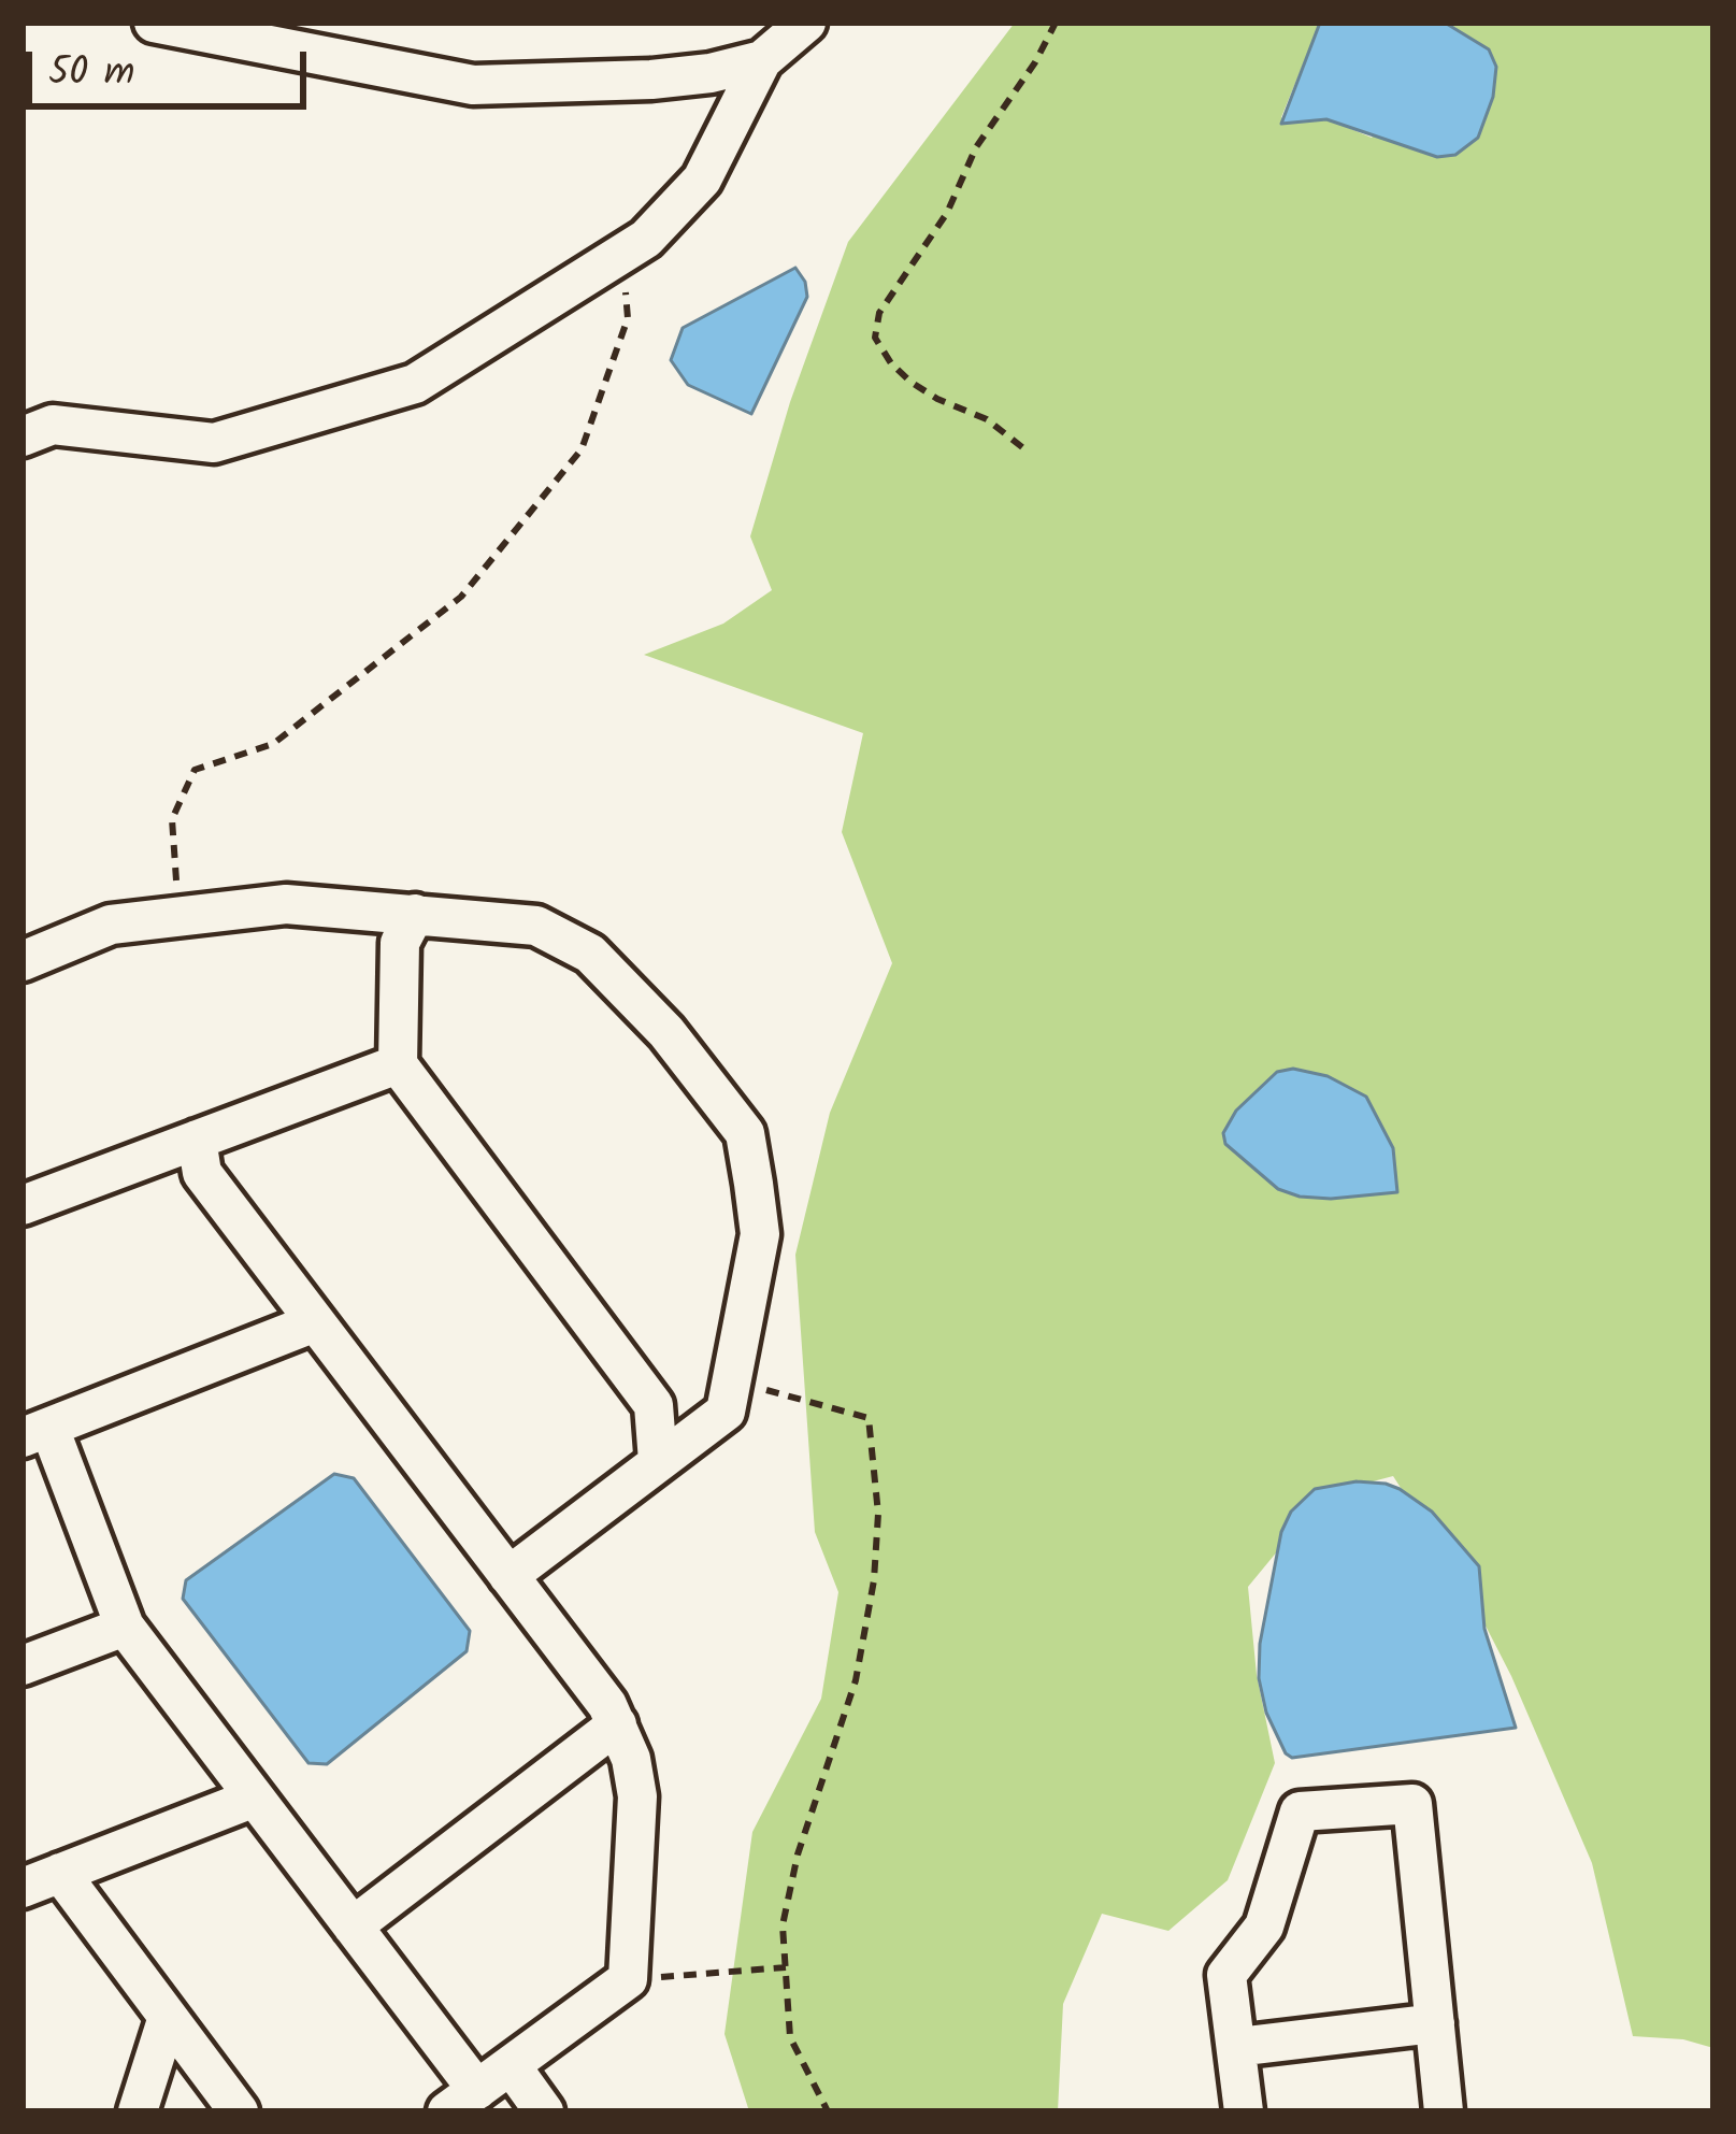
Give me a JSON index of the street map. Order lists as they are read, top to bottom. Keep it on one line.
{"scale_bar":"50 m"}
